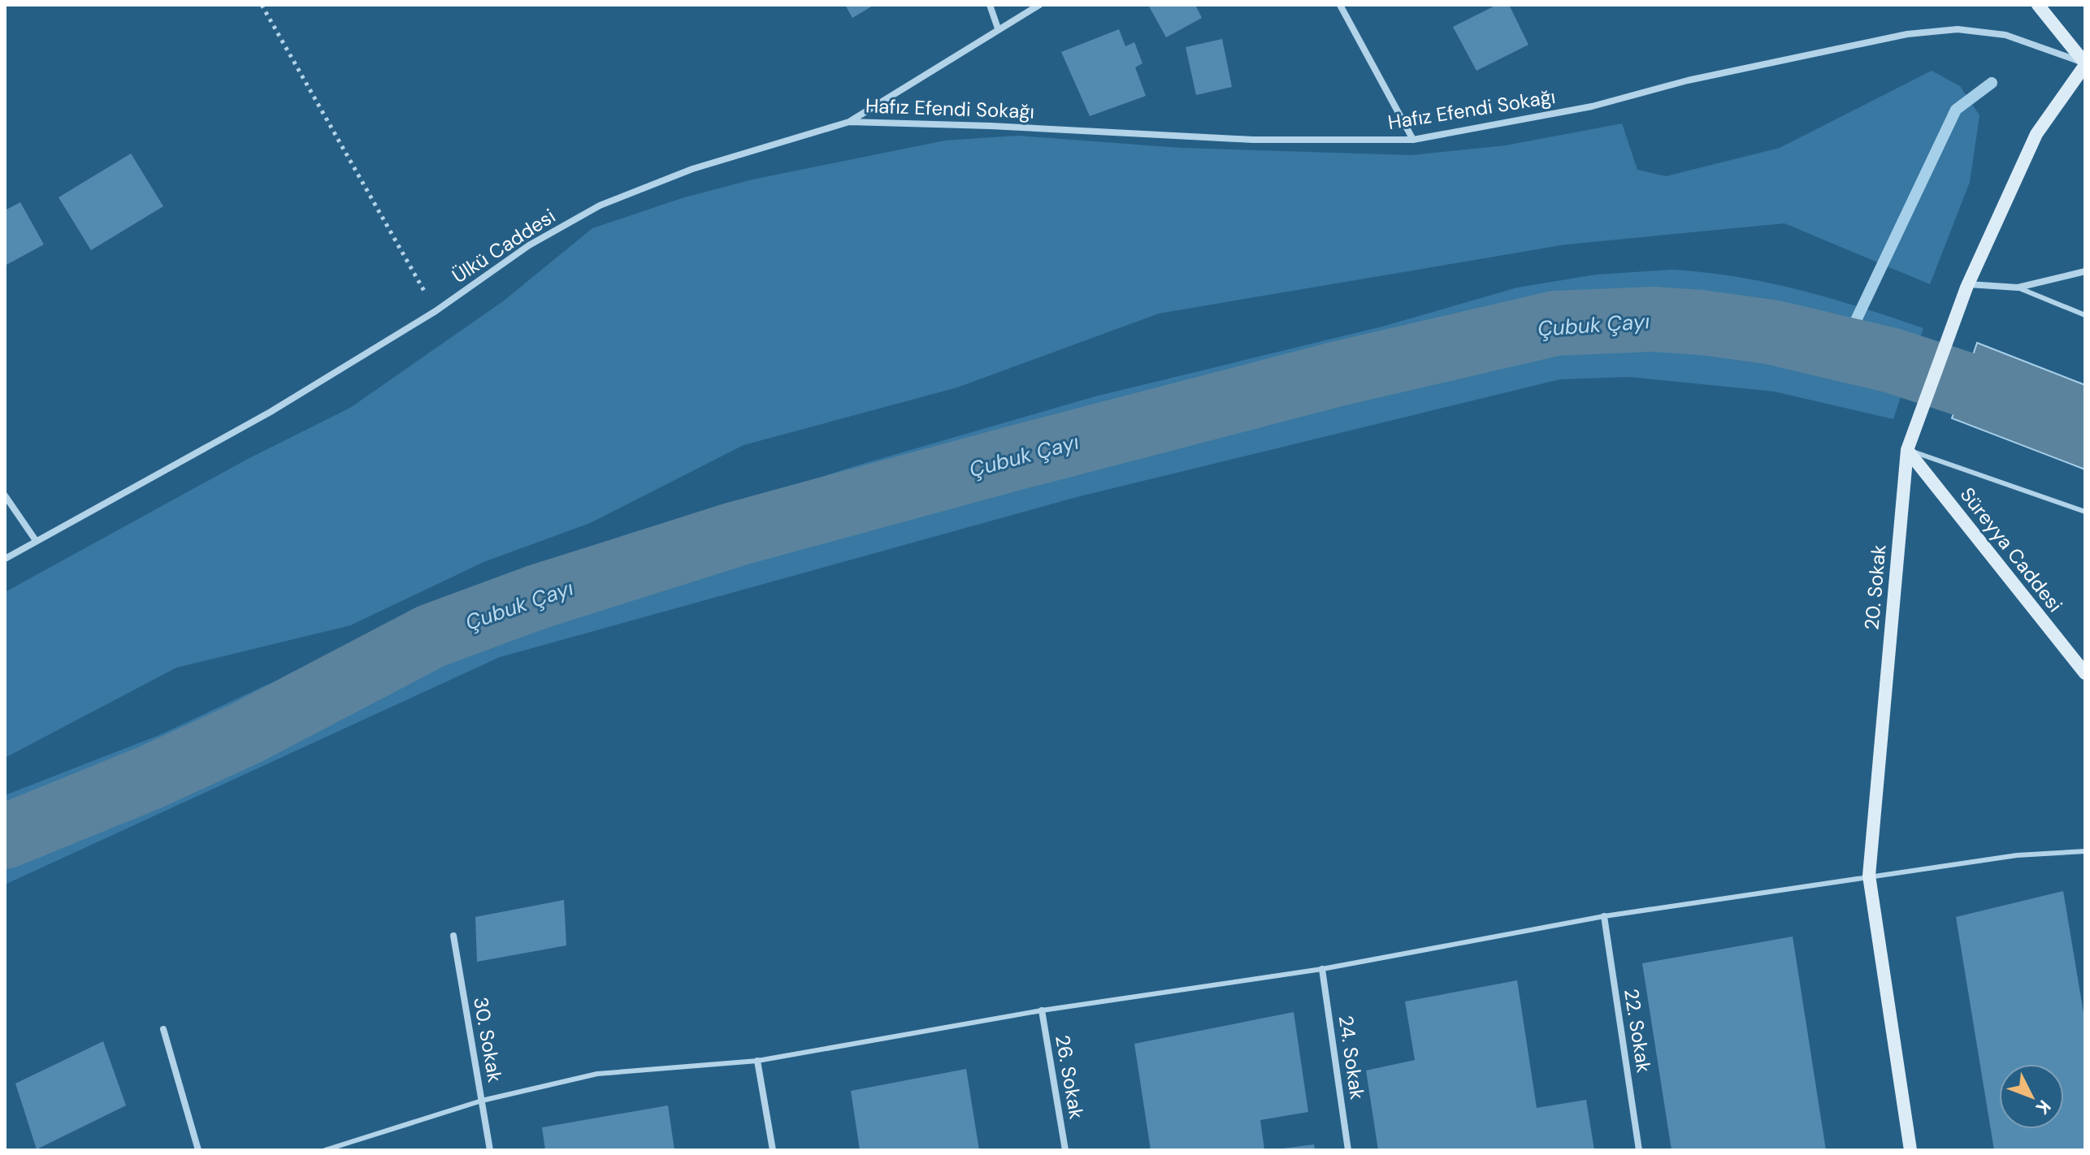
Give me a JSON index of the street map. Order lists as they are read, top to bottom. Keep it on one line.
{"streets":{"street":["Hafız Efendi Sokağı","Ülkü Caddesi","Süreyya Caddesi","20. Sokak","22. Sokak","30. Sokak","24. Sokak","26. Sokak"]},"crossings":[["Hafız Efendi Sokağı","Ülkü Caddesi"],["Hafız Efendi Sokağı","20. Sokak"],["Süreyya Caddesi","20. Sokak"]],"water":["Çubuk Çayı"],"north":"bottom right"}
